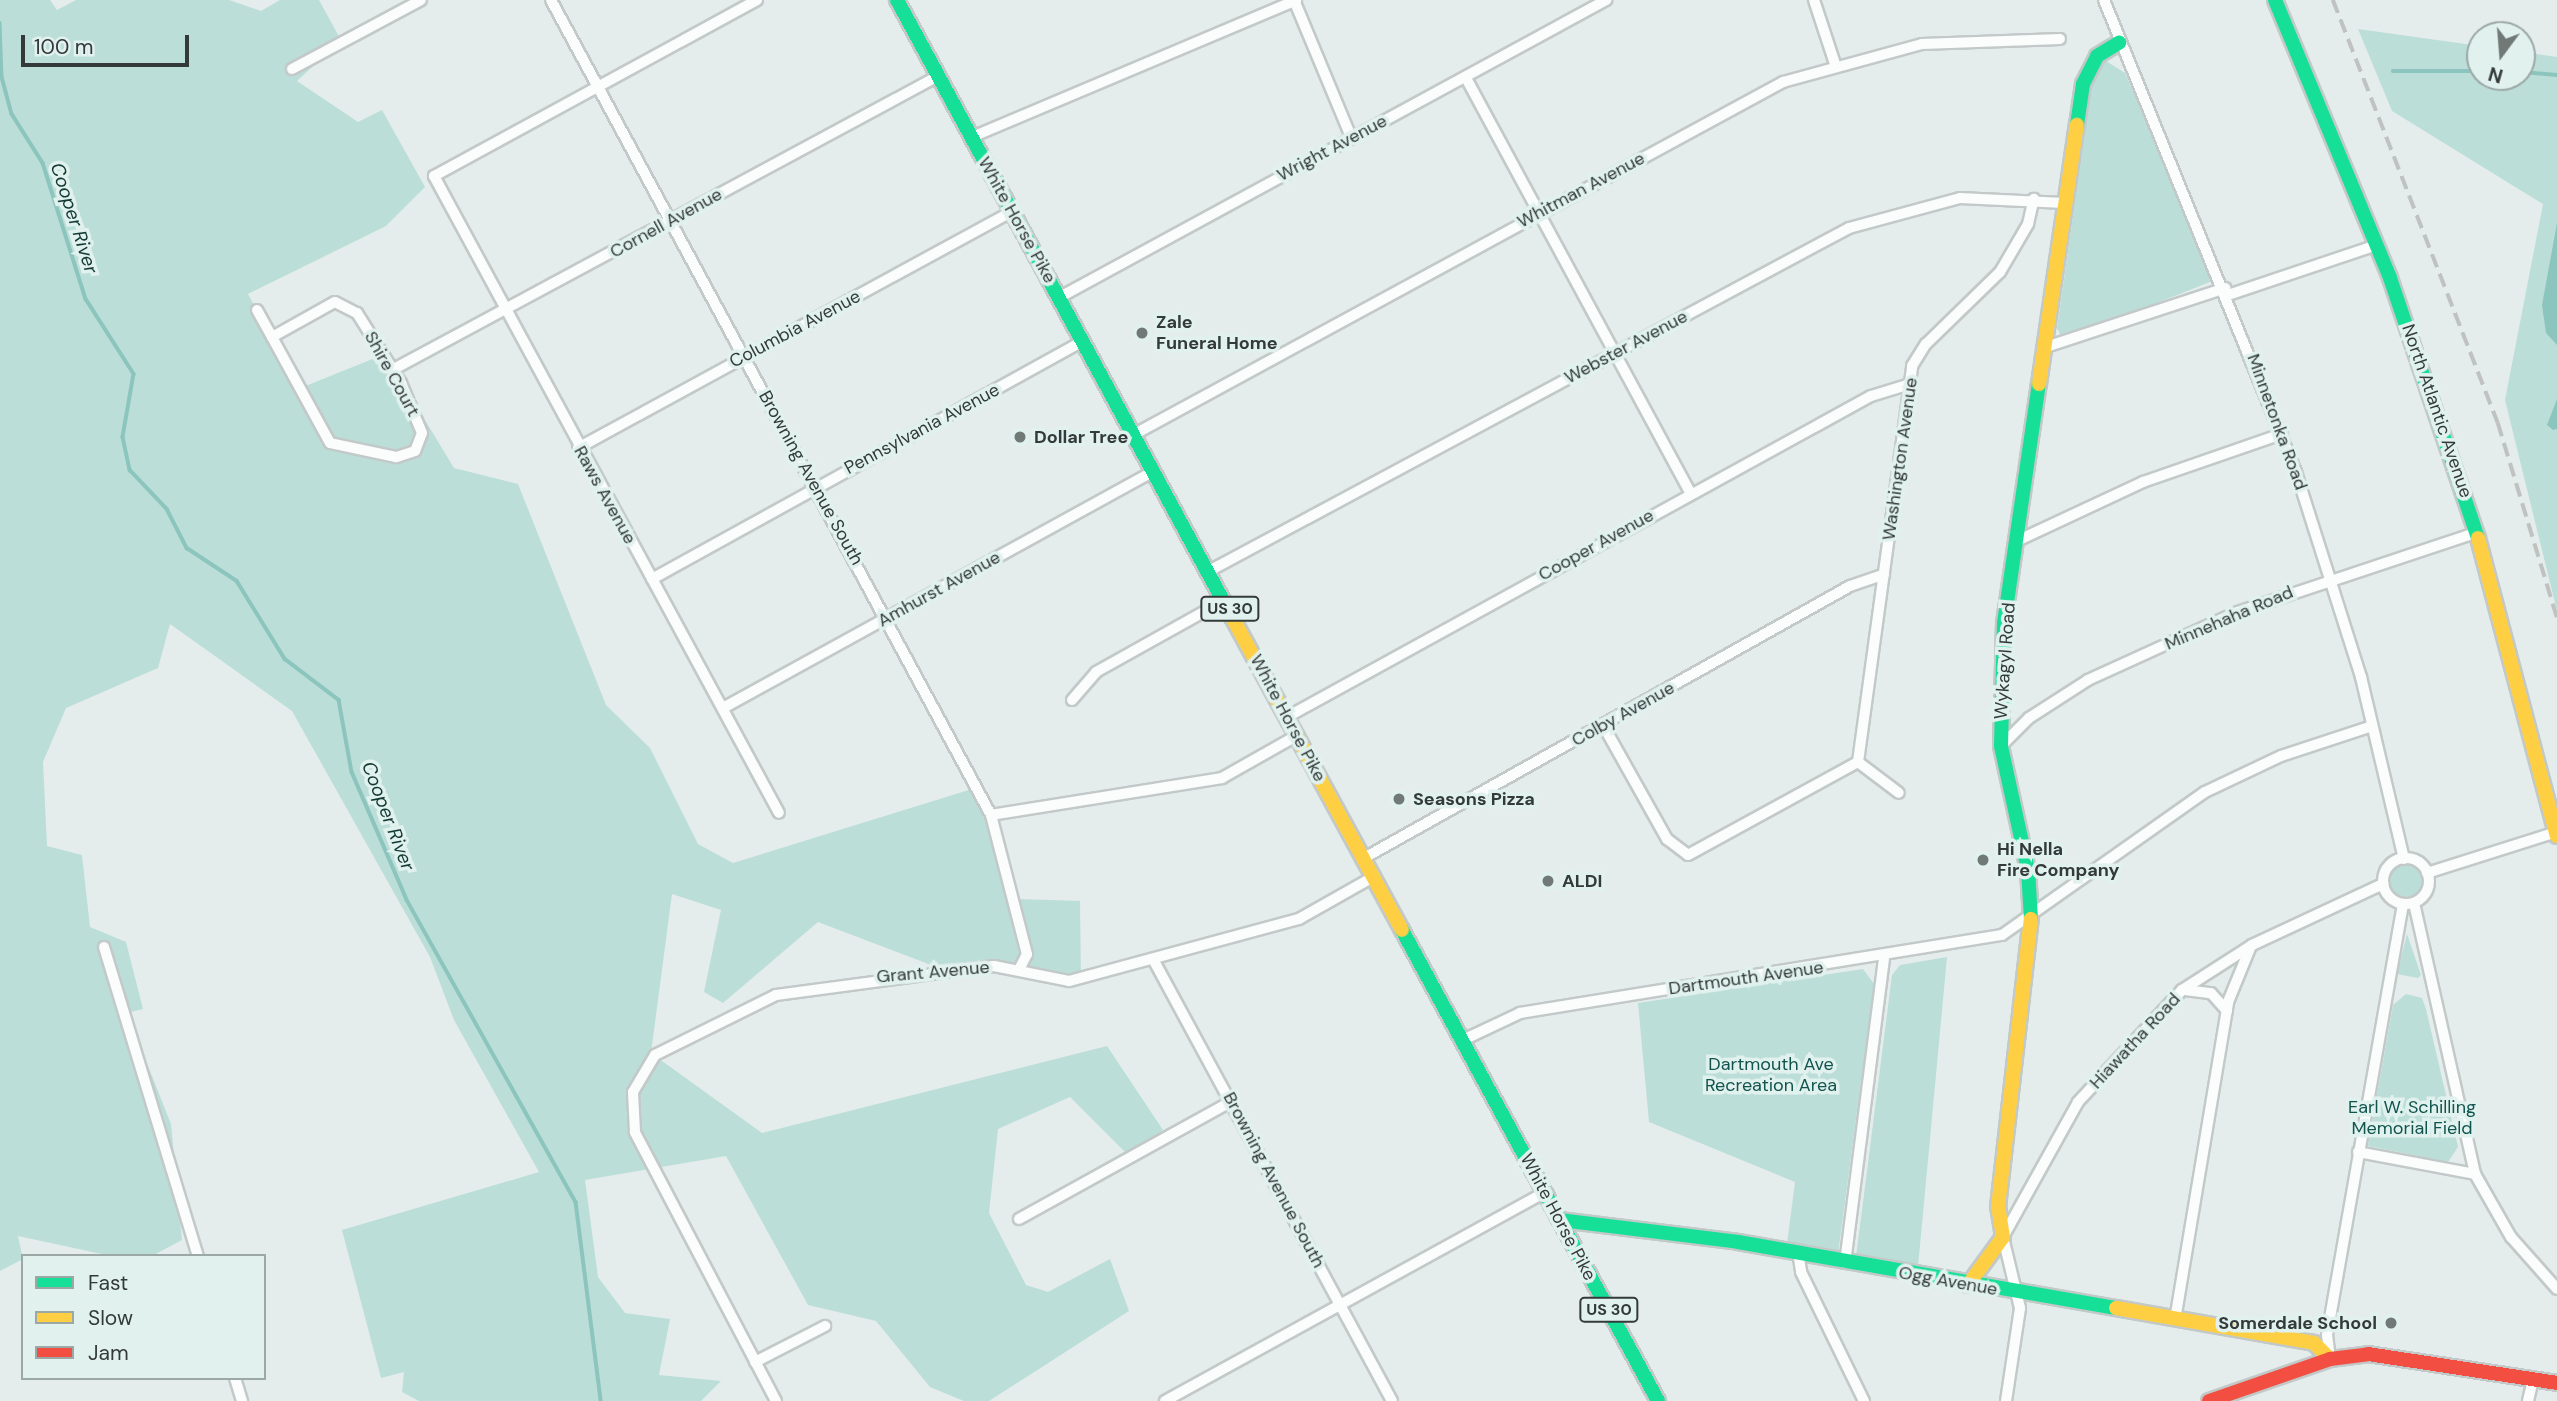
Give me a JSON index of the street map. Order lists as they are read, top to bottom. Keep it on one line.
{"streets":{"main road":["White Horse Pike","North Atlantic Avenue","US 30","Wykagyl Road","Ogg Avenue"],"street":["Wright Avenue","Whitman Avenue","Cornell Avenue","Columbia Avenue","Webster Avenue","Shire Court","Minnetonka Road","Pennsylvania Avenue","Washington Avenue","Browning Avenue South","Raws Avenue","Cooper Avenue","Amhurst Avenue","Minnehaha Road","Colby Avenue","Grant Avenue","Dartmouth Avenue","Hiawatha Road"]},"crossings":[["Wright Avenue","White Horse Pike"],["Whitman Avenue","White Horse Pike"],["White Horse Pike","Cornell Avenue"],["White Horse Pike","Columbia Avenue"],["White Horse Pike","Webster Avenue"],["White Horse Pike","Pennsylvania Avenue"],["White Horse Pike","Cooper Avenue"],["White Horse Pike","Amhurst Avenue"],["White Horse Pike","Colby Avenue"],["White Horse Pike","Grant Avenue"],["White Horse Pike","Dartmouth Avenue"],["White Horse Pike","Ogg Avenue"],["Cornell Avenue","Shire Court"],["Cornell Avenue","Browning Avenue South"],["Cornell Avenue","Raws Avenue"],["Columbia Avenue","Browning Avenue South"],["Columbia Avenue","Raws Avenue"],["Webster Avenue","Washington Avenue"],["Webster Avenue","Wykagyl Road"],["North Atlantic Avenue","Minnehaha Road"],["Minnetonka Road","Minnehaha Road"],["Minnetonka Road","Wykagyl Road"],["Minnetonka Road","Dartmouth Avenue"],["Minnetonka Road","Hiawatha Road"],["Pennsylvania Avenue","Browning Avenue South"],["Pennsylvania Avenue","Raws Avenue"],["Washington Avenue","Cooper Avenue"],["Washington Avenue","Colby Avenue"],["Browning Avenue South","Raws Avenue"],["Browning Avenue South","Amhurst Avenue"],["Browning Avenue South","Grant Avenue"],["Raws Avenue","Amhurst Avenue"],["Minnehaha Road","Wykagyl Road"],["Wykagyl Road","Dartmouth Avenue"],["Wykagyl Road","Hiawatha Road"]],"water":["Cooper River"],"parks":["Dartmouth Ave Recreation Area","Earl W. Schilling Memorial Field"],"places":["Zale Funeral Home","Dollar Tree","Seasons Pizza","Hi Nella Fire Company","ALDI","Somerdale School"],"legend":["Fast","Slow","Jam"],"scale_bar":"100 m","north":"bottom"}
